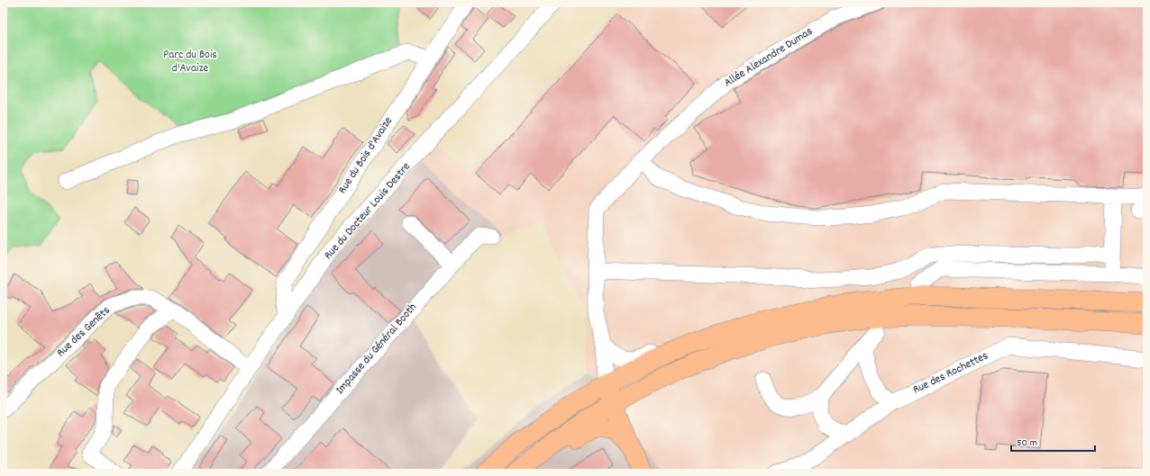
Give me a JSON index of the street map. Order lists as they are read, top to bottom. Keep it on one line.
{"streets":{"street":["Allée Alexandre Dumas","Rue du Bois d'Avaize","Rue du Docteur Louis Destre","Rue des Genêts","Impasse du Général Booth","Rue des Rochettes"]},"crossings":[["Rue du Bois d'Avaize","Rue du Docteur Louis Destre"],["Rue du Docteur Louis Destre","Rue des Genêts"]],"parks":["Parc du Bois d'Avaize"],"scale_bar":"50 m"}
